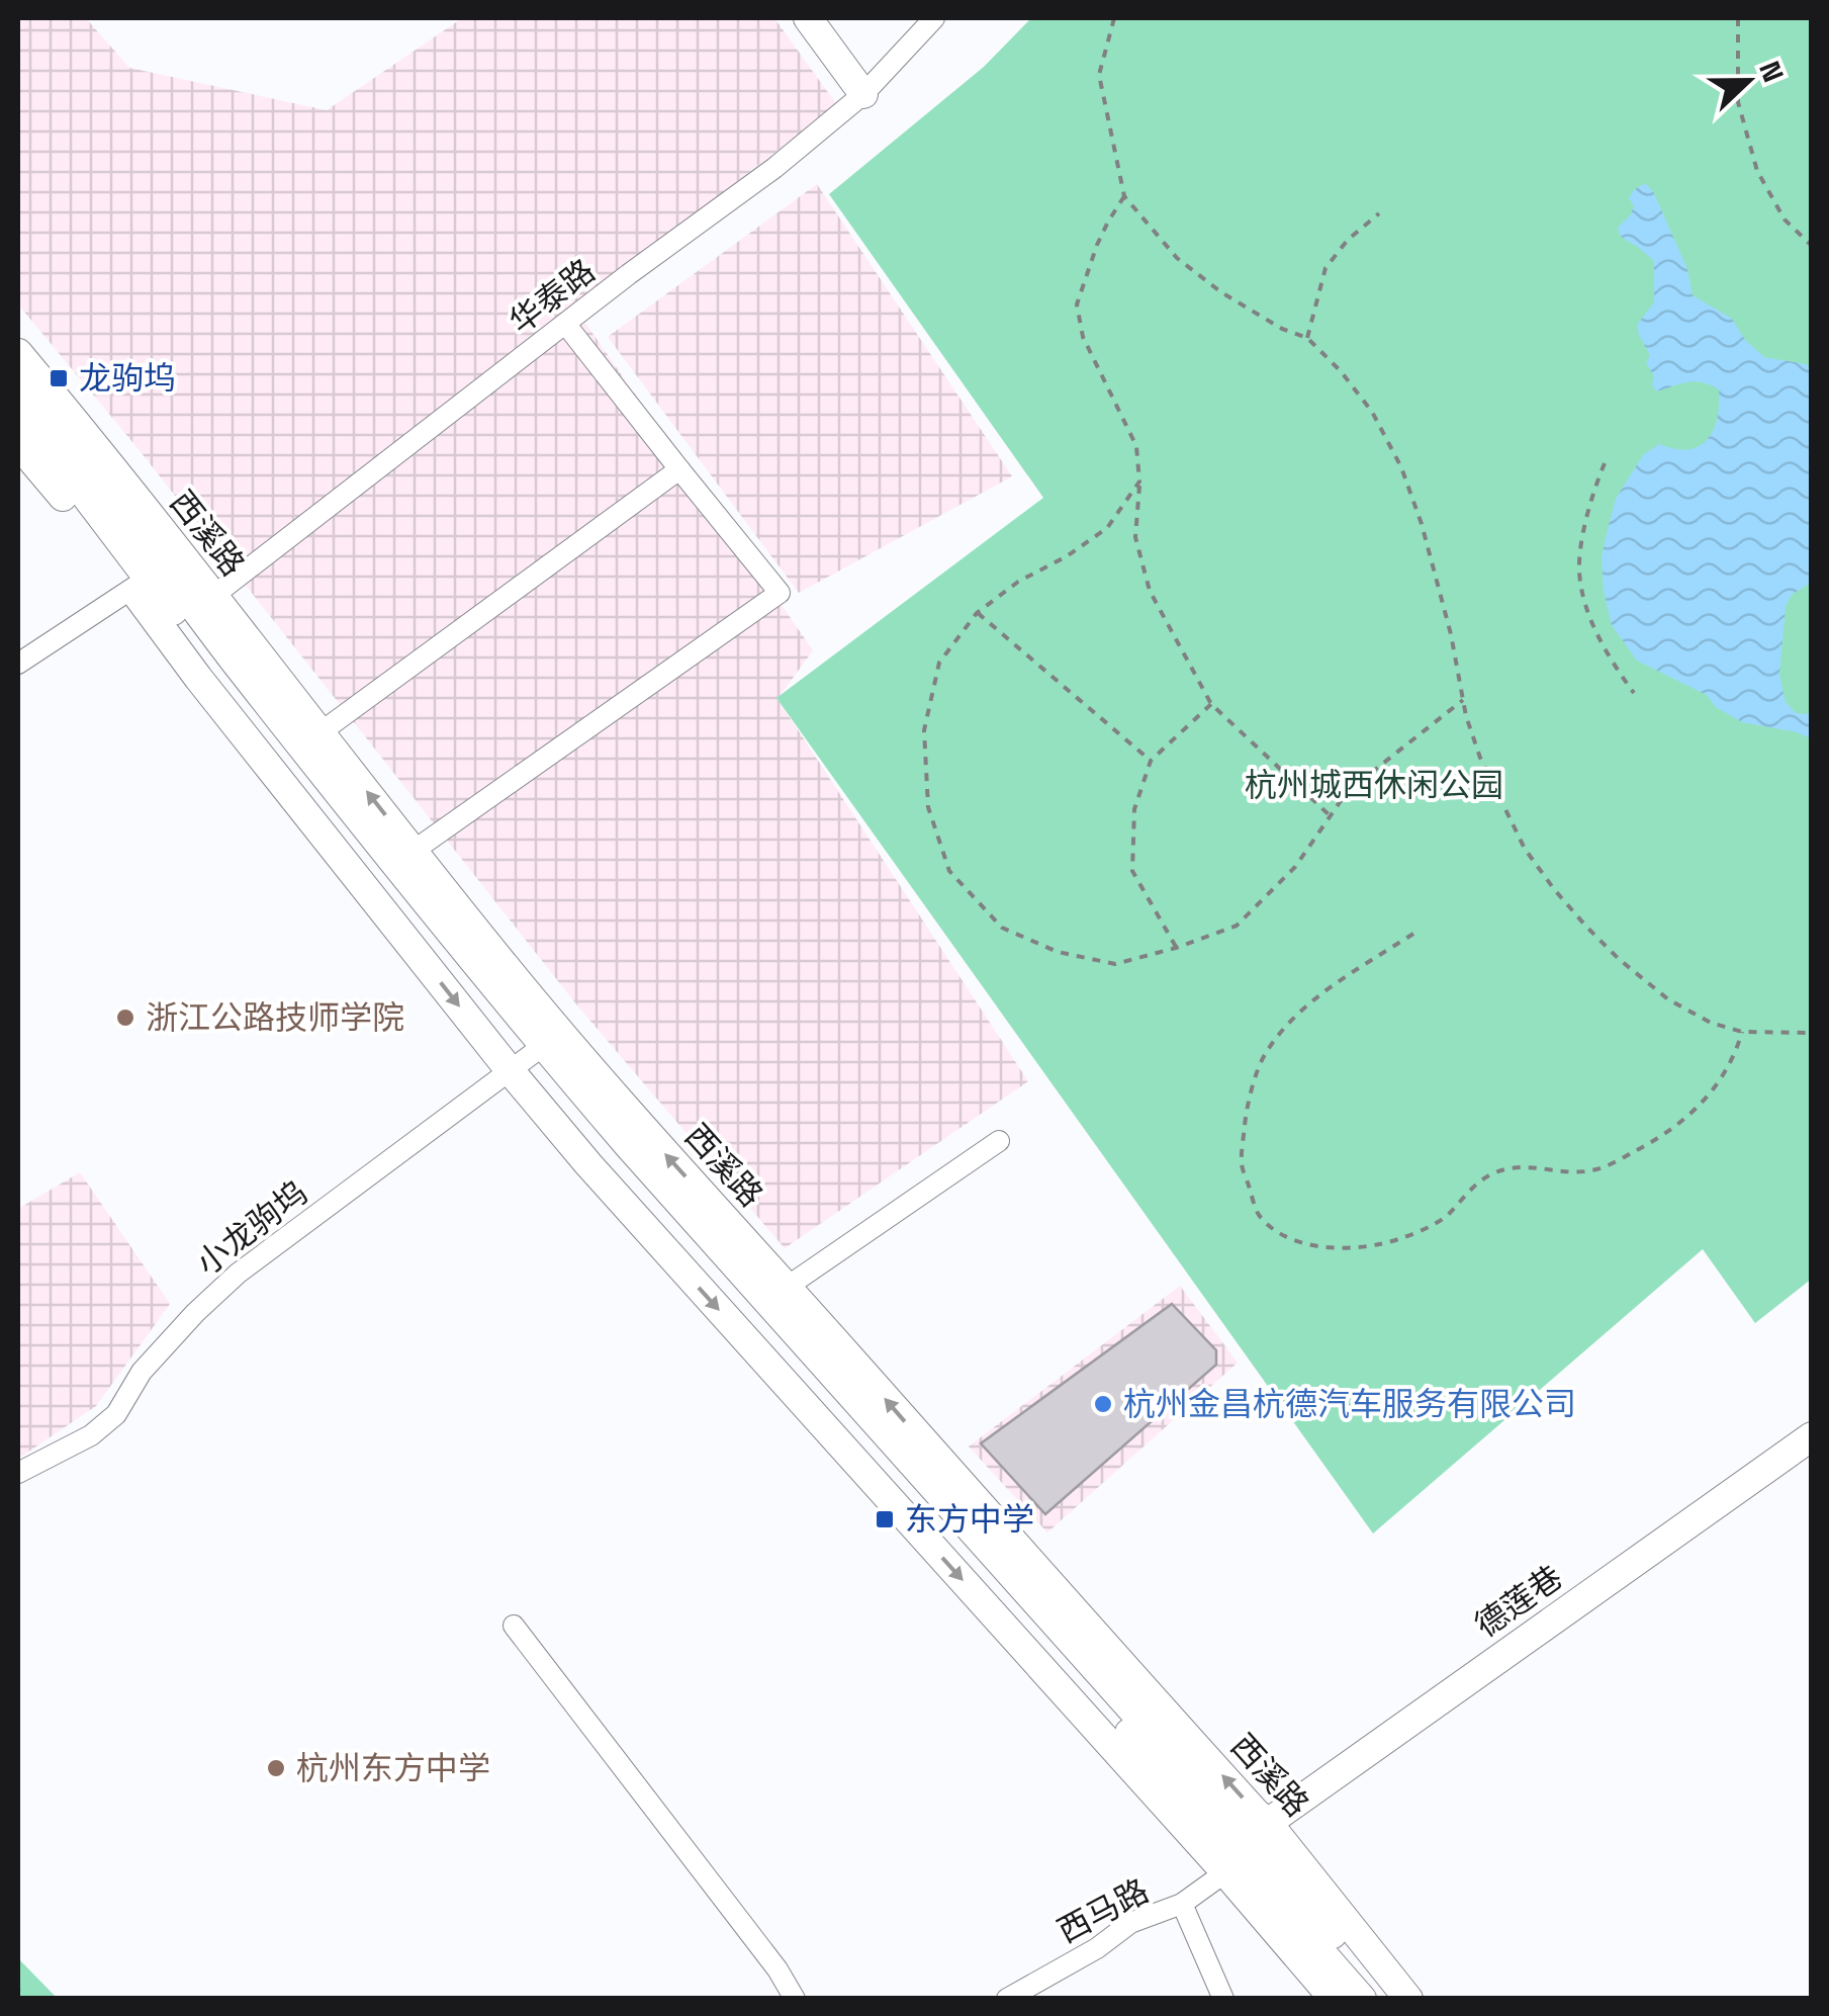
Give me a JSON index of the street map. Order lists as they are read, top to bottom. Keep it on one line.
{"streets":{"street":["华泰路","西溪路","小龙驹坞","德莲巷","西马路"]},"crossings":[["华泰路","西溪路"],["西溪路","小龙驹坞"],["西溪路","德莲巷"],["西溪路","西马路"]],"parks":["杭州城西休闲公园"],"places":{"transit":["龙驹坞","东方中学"],"other":["浙江公路技师学院","杭州金昌杭德汽车服务有限公司","杭州东方中学"]},"north":"right"}
